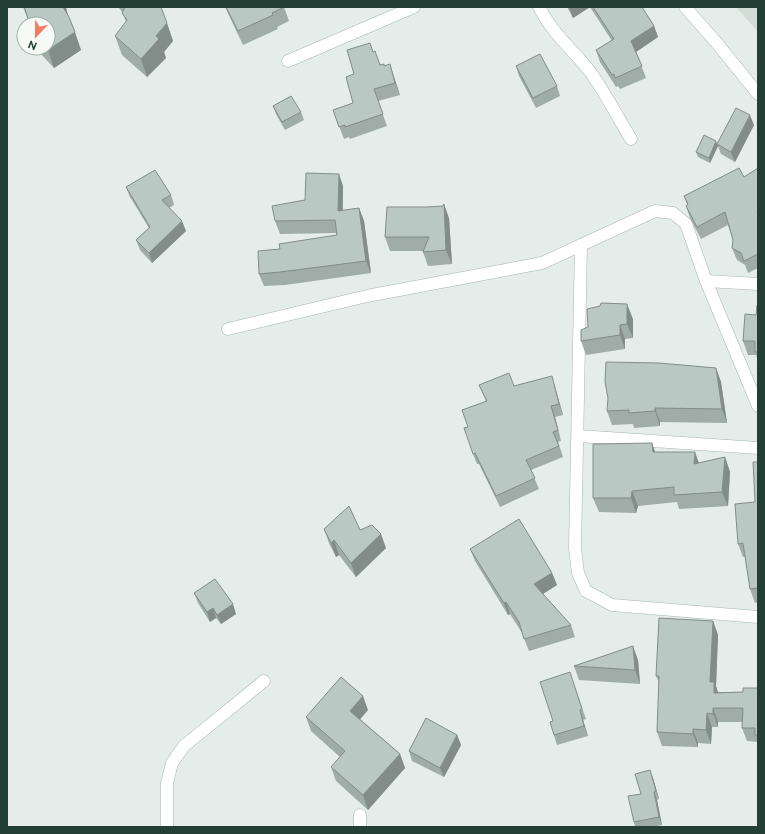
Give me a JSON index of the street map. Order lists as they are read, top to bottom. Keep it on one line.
{"north":"bottom"}
